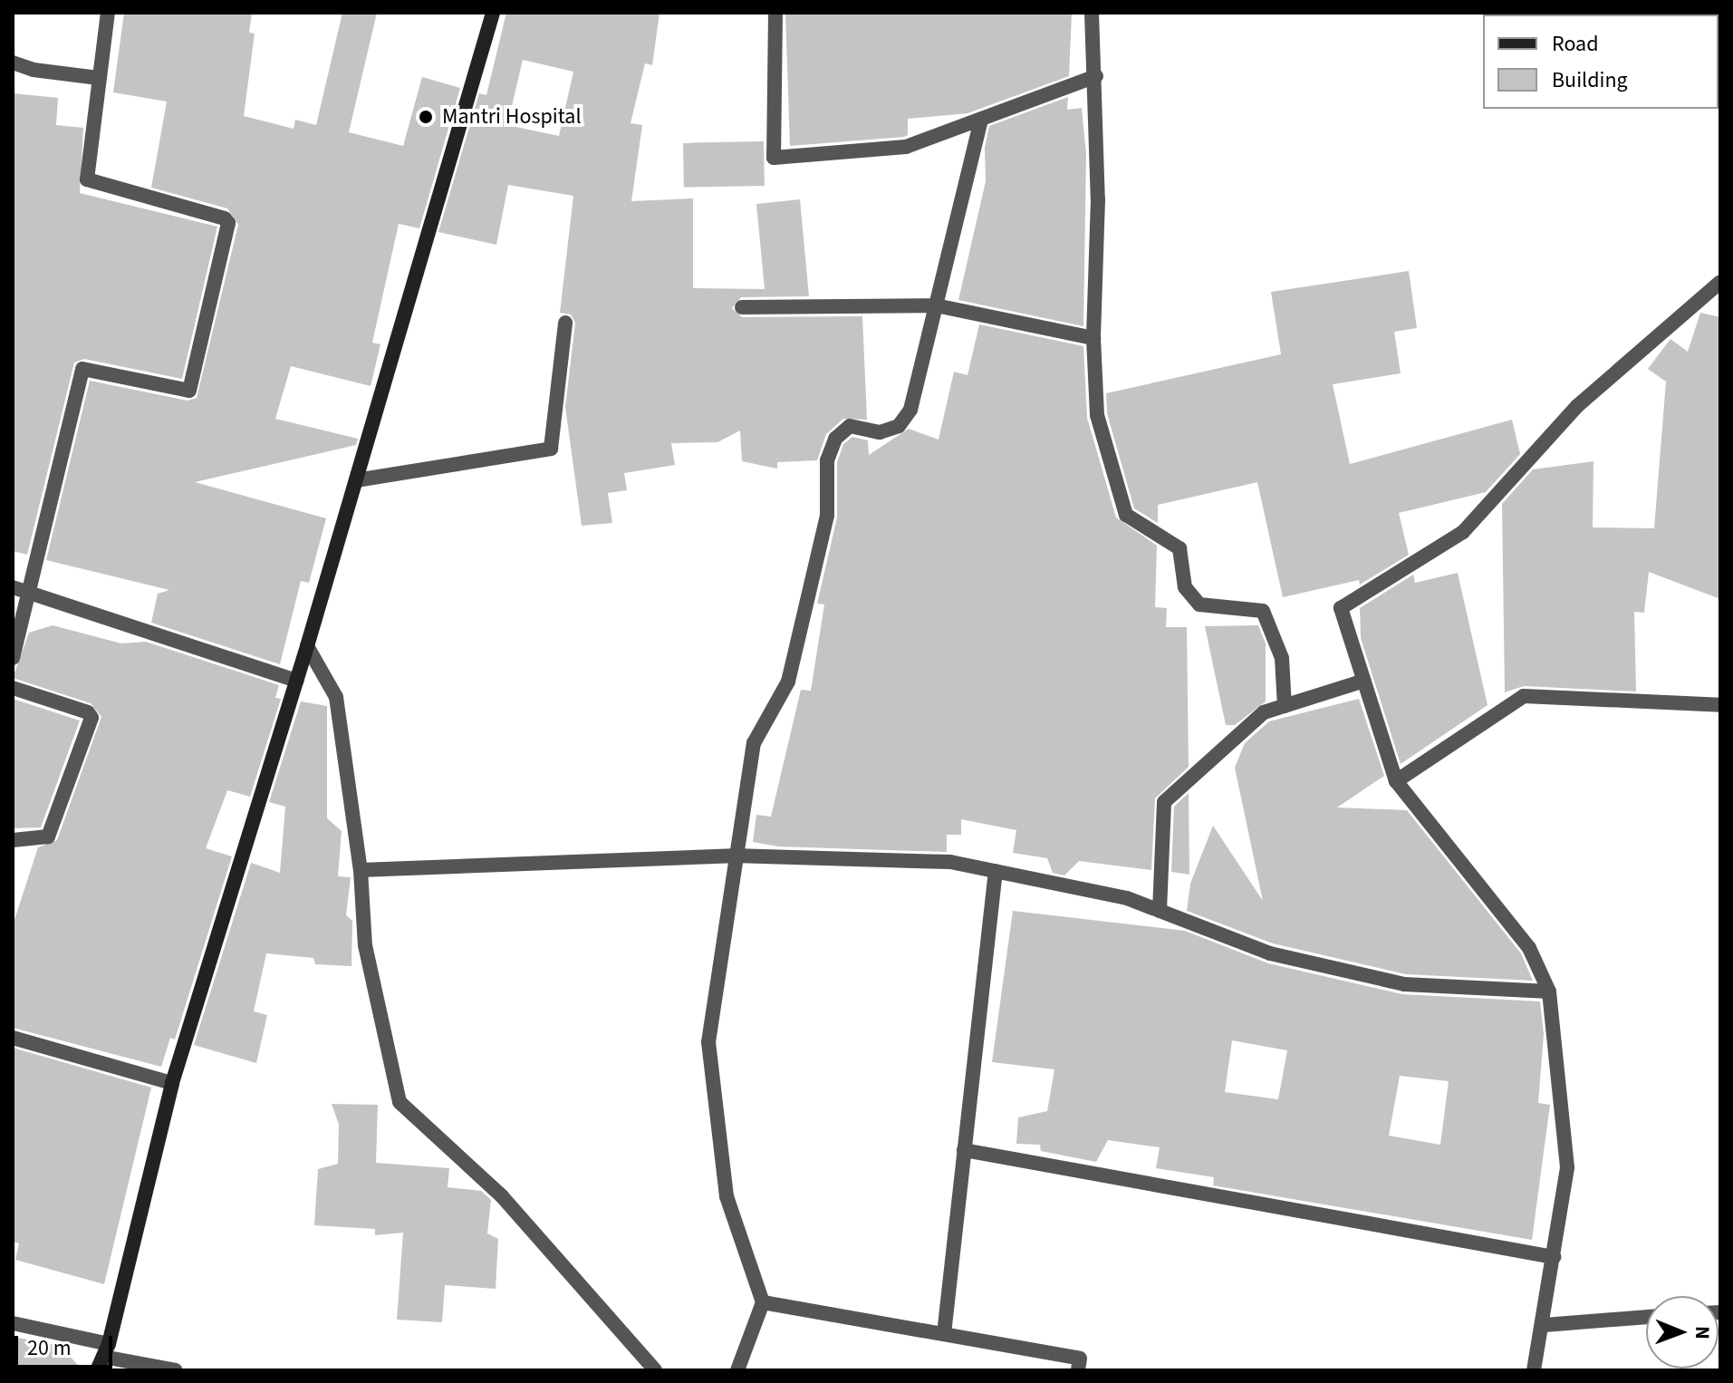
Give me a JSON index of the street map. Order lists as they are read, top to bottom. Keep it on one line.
{"places":["Mantri Hospital"],"legend":["Road","Building"],"scale_bar":"20 m","north":"right"}
